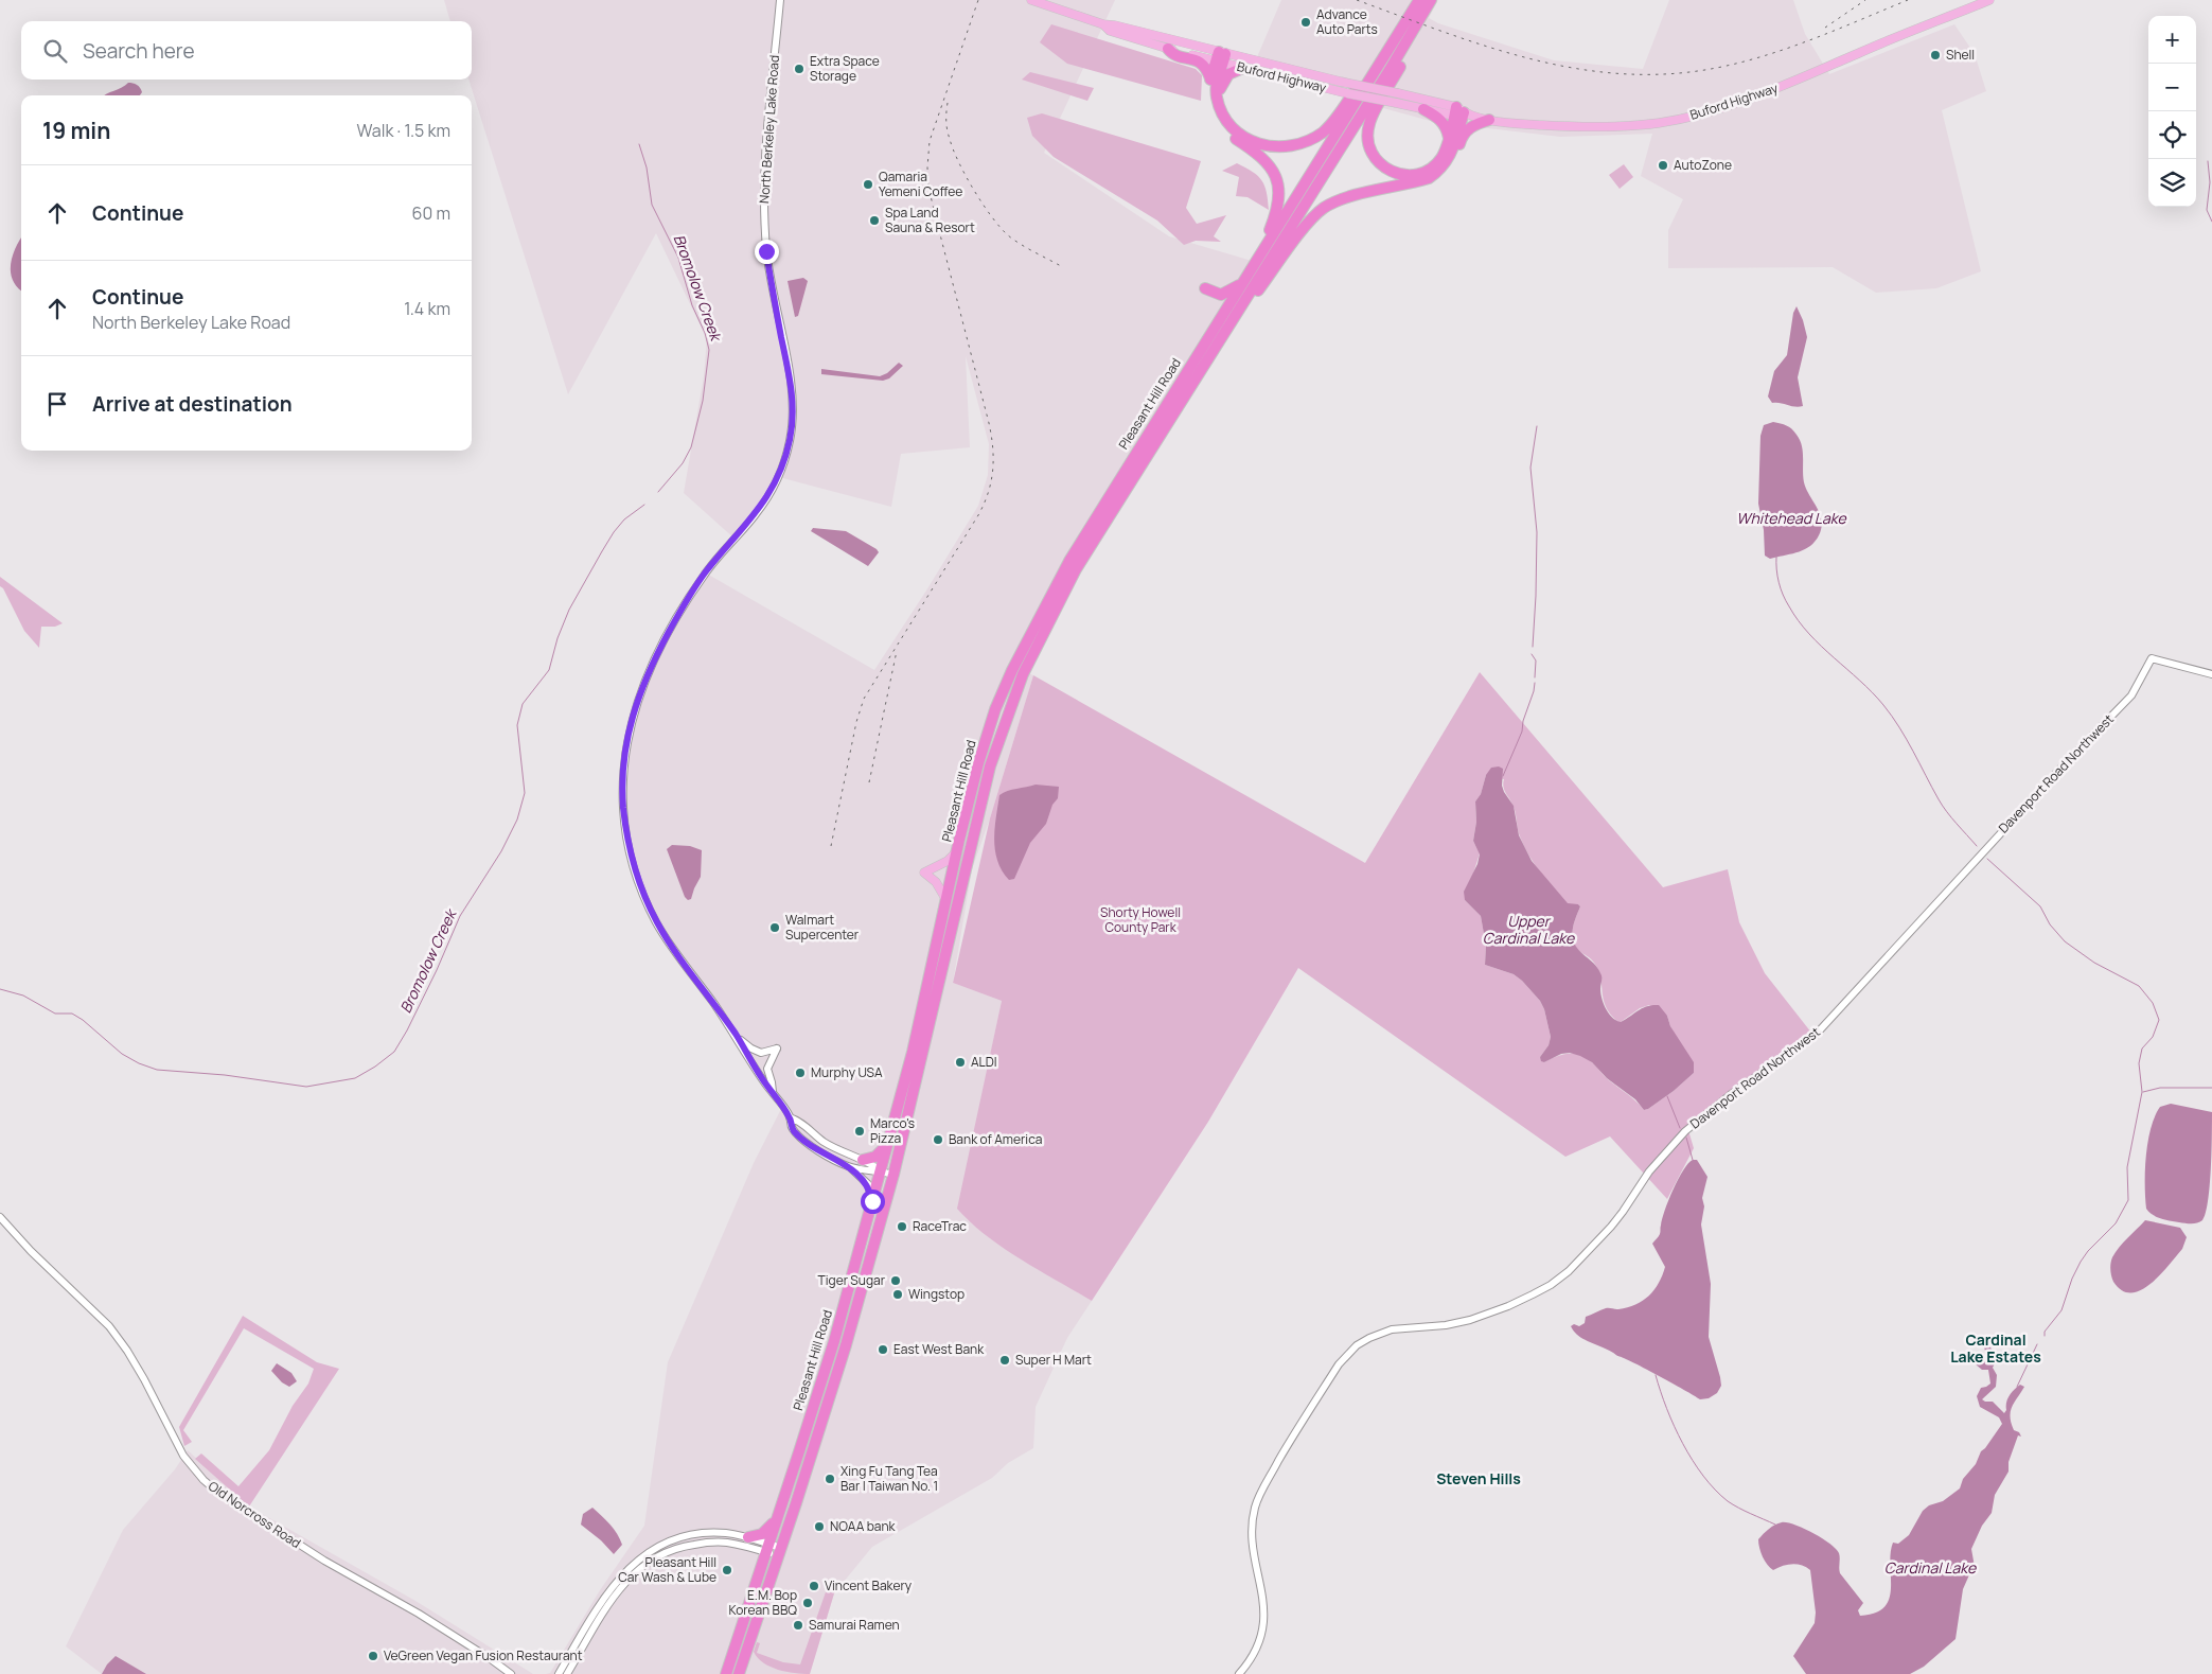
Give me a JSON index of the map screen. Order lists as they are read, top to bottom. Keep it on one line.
{"streets":{"highway":["Pleasant Hill Road"],"main road":["Buford Highway"],"street":["North Berkeley Lake Road","Davenport Road Northwest","Old Norcross Road"]},"crossings":[["North Berkeley Lake Road","Pleasant Hill Road"]],"districts":["Cardinal Lake Estates","Steven Hills"],"water":["Bromolow Creek","Whitehead Lake","Upper Cardinal Lake","Cardinal Lake"],"parks":["Shorty Howell County Park"],"places":["Advance Auto Parts","Shell","Extra Space Storage","AutoZone","Qamaria Yemeni Coffee","Spa Land Sauna & Resort","Walmart Supercenter","ALDI","Murphy USA","Marco's Pizza","Bank of America","RaceTrac","Tiger Sugar","Wingstop","East West Bank","Super H Mart","Xing Fu Tang Tea Bar | Taiwan No. 1","NOAA bank","Pleasant Hill Car Wash & Lube","Vincent Bakery","E.M. Bop Korean BBQ","Samurai Ramen","VeGreen Vegan Fusion Restaurant"],"page":{"map_buttons":["+","−"],"search":"Search here","heading":["19 min","Walk · 1.5 km"],"list":[["Continue","60 m"],["Continue","North Berkeley Lake Road","1.4 km"],"Arrive at destination"]}}
